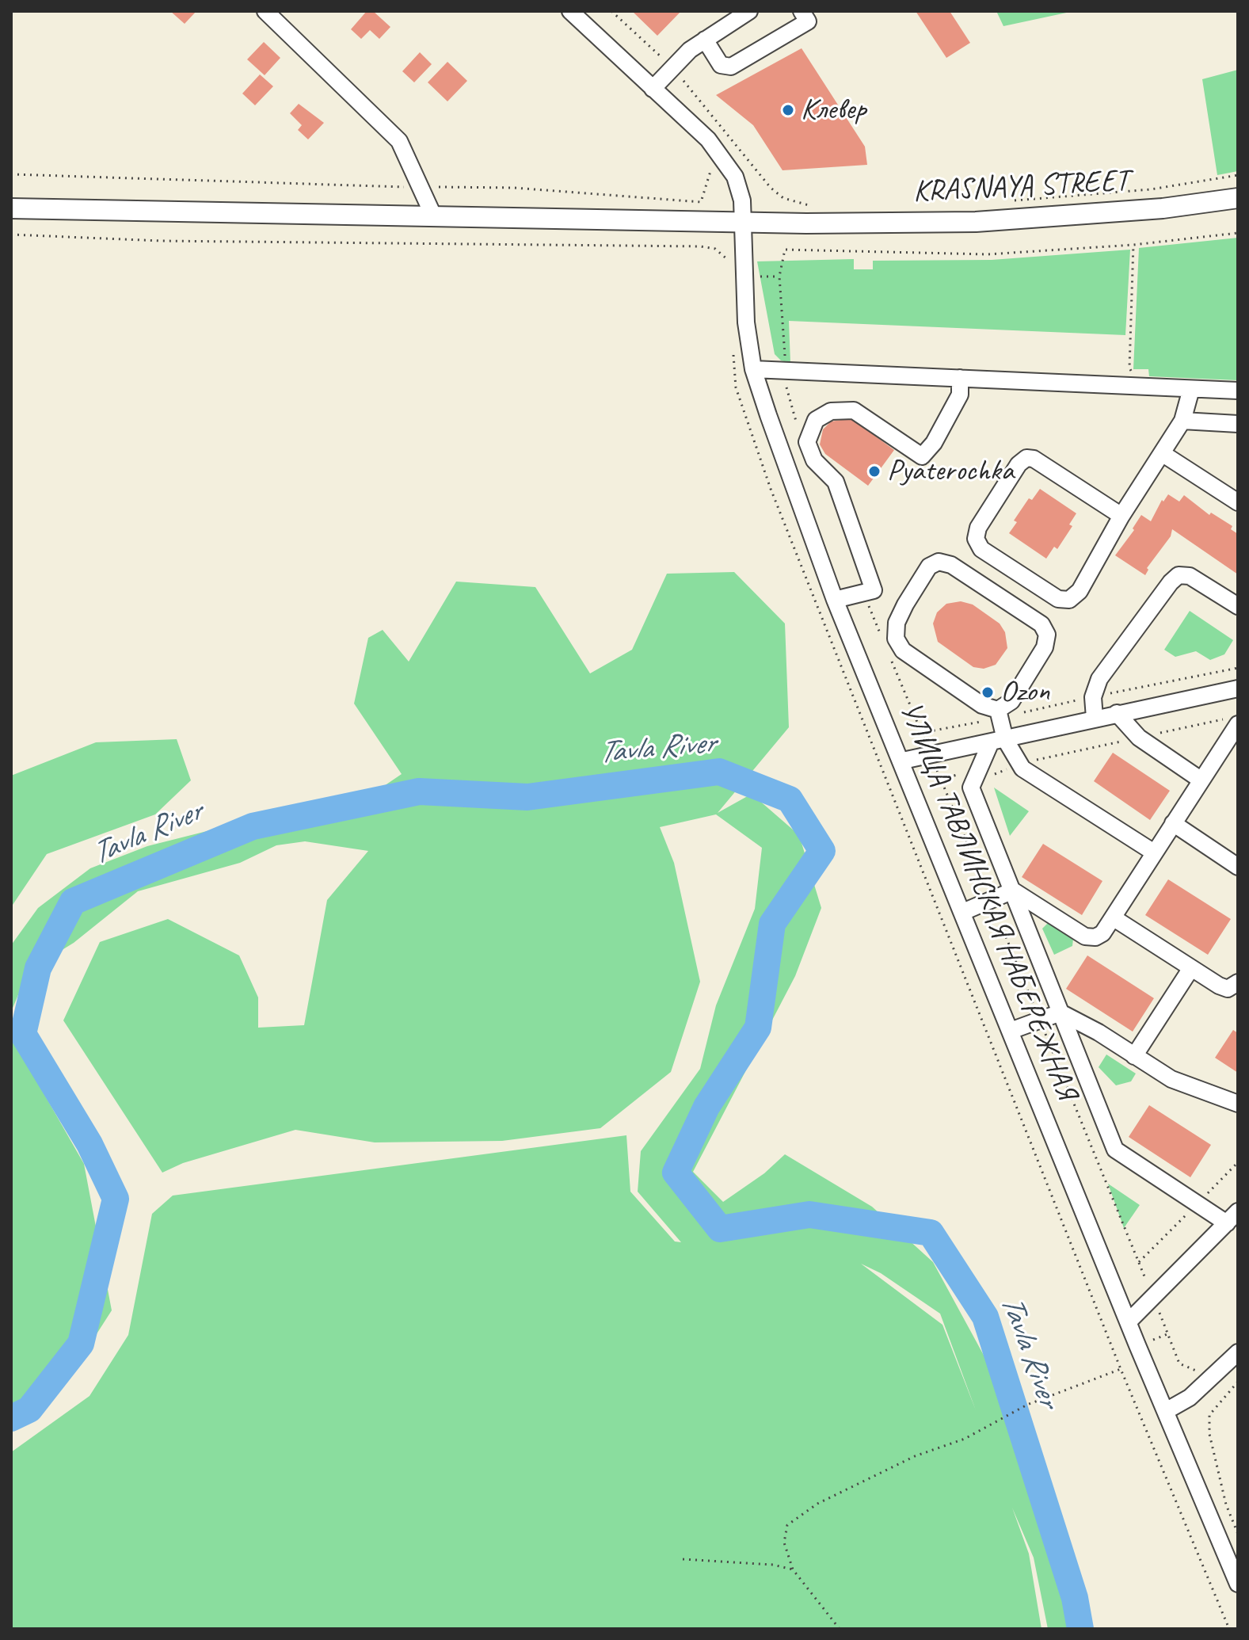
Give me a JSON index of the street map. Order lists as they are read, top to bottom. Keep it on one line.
{"streets":{"main road":["KRASNAYA STREET"],"street":["УЛИЦА ТАВЛИНСКАЯ НАБЕРЕЖНАЯ"]},"crossings":[["KRASNAYA STREET","УЛИЦА ТАВЛИНСКАЯ НАБЕРЕЖНАЯ"]],"water":["Tavla River"],"places":["Клевер","Pyaterochka","Ozon"]}
